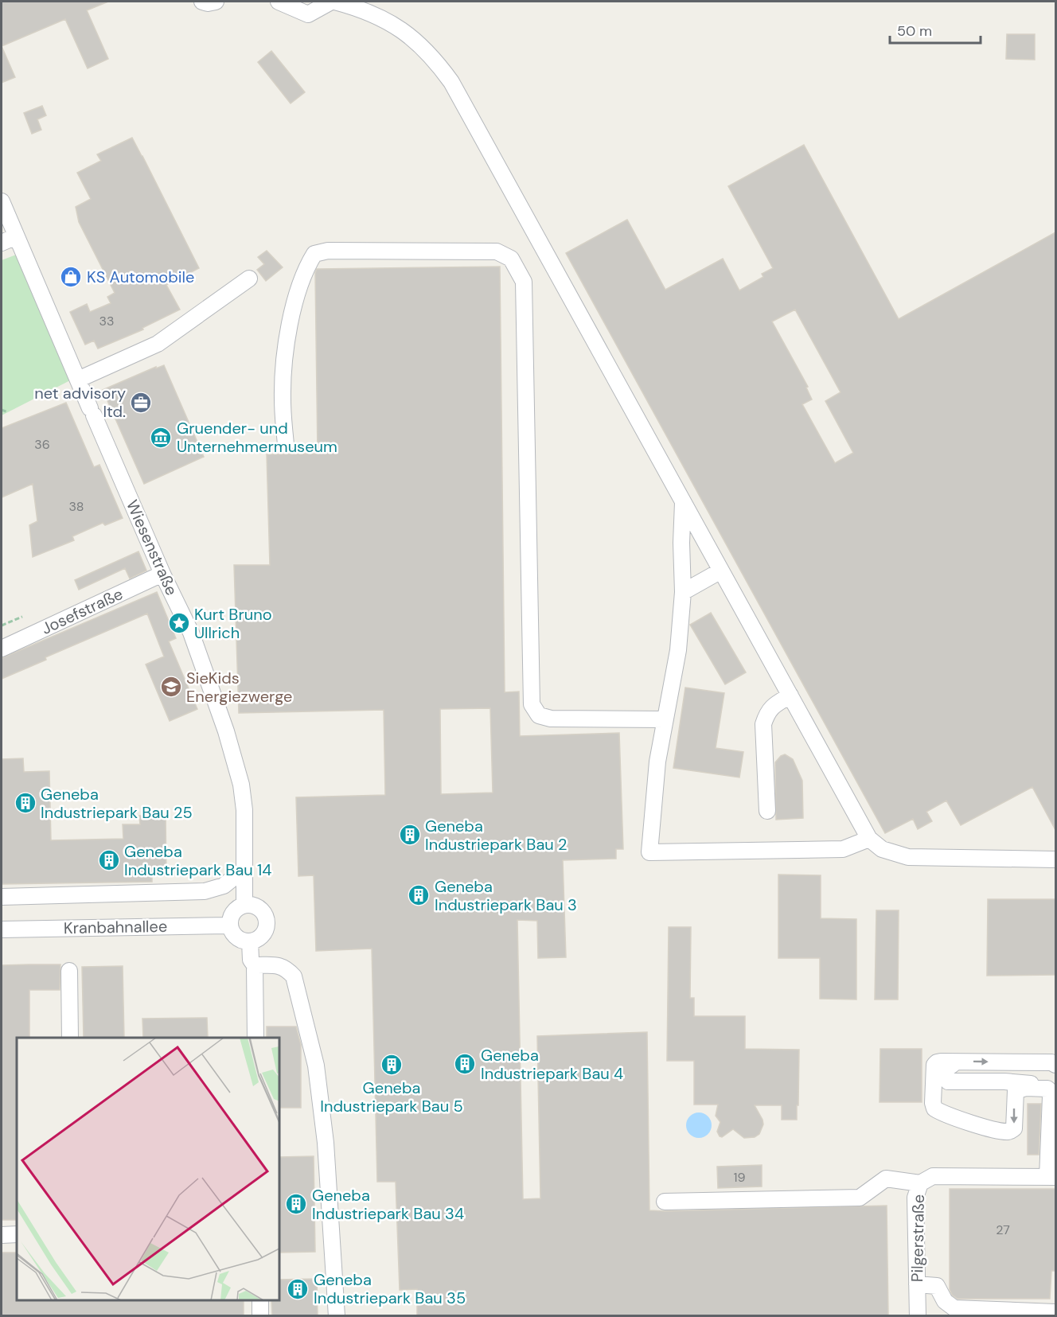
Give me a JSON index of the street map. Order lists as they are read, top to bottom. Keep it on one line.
{"streets":{"street":["Wiesenstraße","Josefstraße","Kranbahnallee","Pilgerstraße"]},"crossings":[["Wiesenstraße","Josefstraße"],["Wiesenstraße","Kranbahnallee"]],"places":{"shop":["KS Automobile"],"office":["net advisory ltd."],"museum":["Gruender- und Unternehmermuseum"],"place":["Kurt Bruno Ullrich"],"school or university":["SieKids Energiezwerge"],"building":["Geneba Industriepark Bau 25","Geneba Industriepark Bau 2","Geneba Industriepark Bau 14","Geneba Industriepark Bau 3","Geneba Industriepark Bau 4","Geneba Industriepark Bau 5","Geneba Industriepark Bau 34","Geneba Industriepark Bau 35"]},"house_numbers":["33","36","38","19","27"],"scale_bar":"50 m"}
